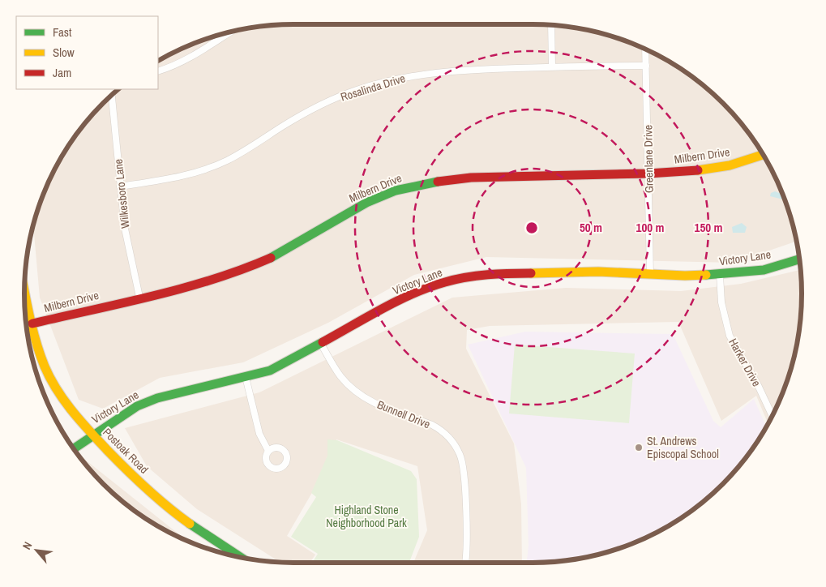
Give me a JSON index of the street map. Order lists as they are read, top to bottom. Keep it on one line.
{"streets":{"street":["Rosalinda Drive","Milbern Drive","Greenlane Drive","Wilkesboro Lane","Victory Lane","Harker Drive","Bunnell Drive","Postoak Road"]},"crossings":[["Rosalinda Drive","Greenlane Drive"],["Rosalinda Drive","Wilkesboro Lane"],["Milbern Drive","Greenlane Drive"],["Milbern Drive","Wilkesboro Lane"],["Milbern Drive","Postoak Road"],["Greenlane Drive","Victory Lane"],["Victory Lane","Harker Drive"],["Victory Lane","Bunnell Drive"],["Victory Lane","Postoak Road"]],"parks":["Highland Stone Neighborhood Park"],"places":["St. Andrews Episcopal School"],"legend":["Fast","Slow","Jam"],"north":"top left","rings":["50 m","100 m","150 m"]}
